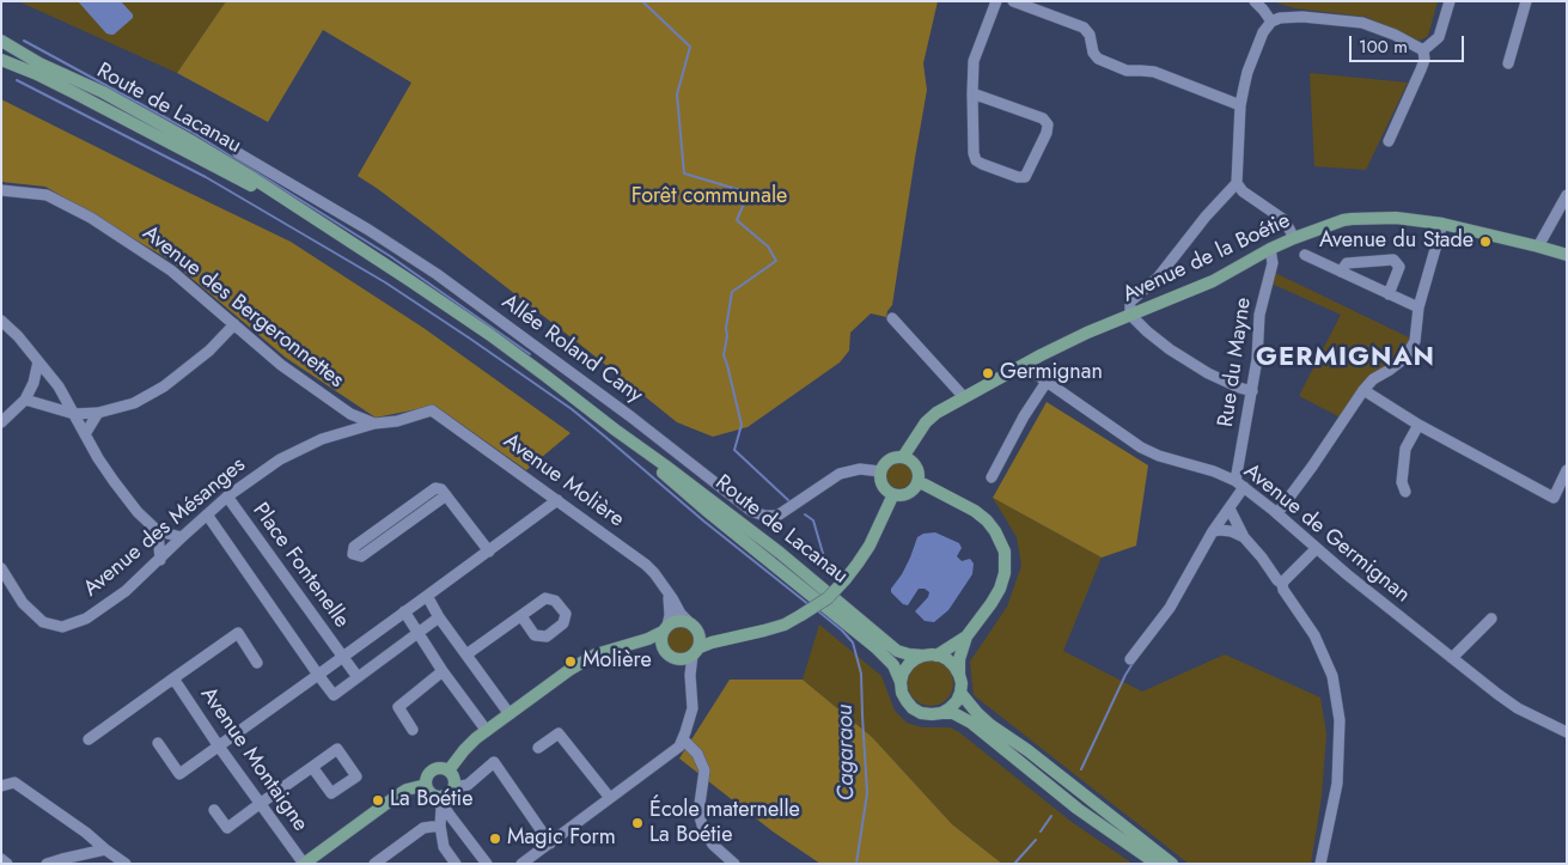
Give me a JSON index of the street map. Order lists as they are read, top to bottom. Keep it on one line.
{"streets":{"main road":["Route de Lacanau","Avenue de la Boétie"],"street":["Avenue des Bergeronnettes","Allée Roland Cany","Rue du Mayne","Avenue Molière","Avenue des Mésanges","Avenue de Germignan","Place Fontenelle","Avenue Montaigne"]},"crossings":[["Avenue de la Boétie","Allée Roland Cany"],["Avenue de la Boétie","Rue du Mayne"],["Avenue de la Boétie","Avenue de Germignan"],["Avenue des Bergeronnettes","Avenue Molière"],["Avenue des Bergeronnettes","Avenue des Mésanges"],["Rue du Mayne","Avenue de Germignan"],["Avenue Molière","Avenue des Mésanges"],["Avenue des Mésanges","Place Fontenelle"]],"districts":["GERMIGNAN"],"water":["Cagaraou"],"parks":["Forêt communale"],"places":["Avenue du Stade","Germignan","Molière","La Boétie","École maternelle La Boétie","Magic Form"],"scale_bar":"100 m"}
